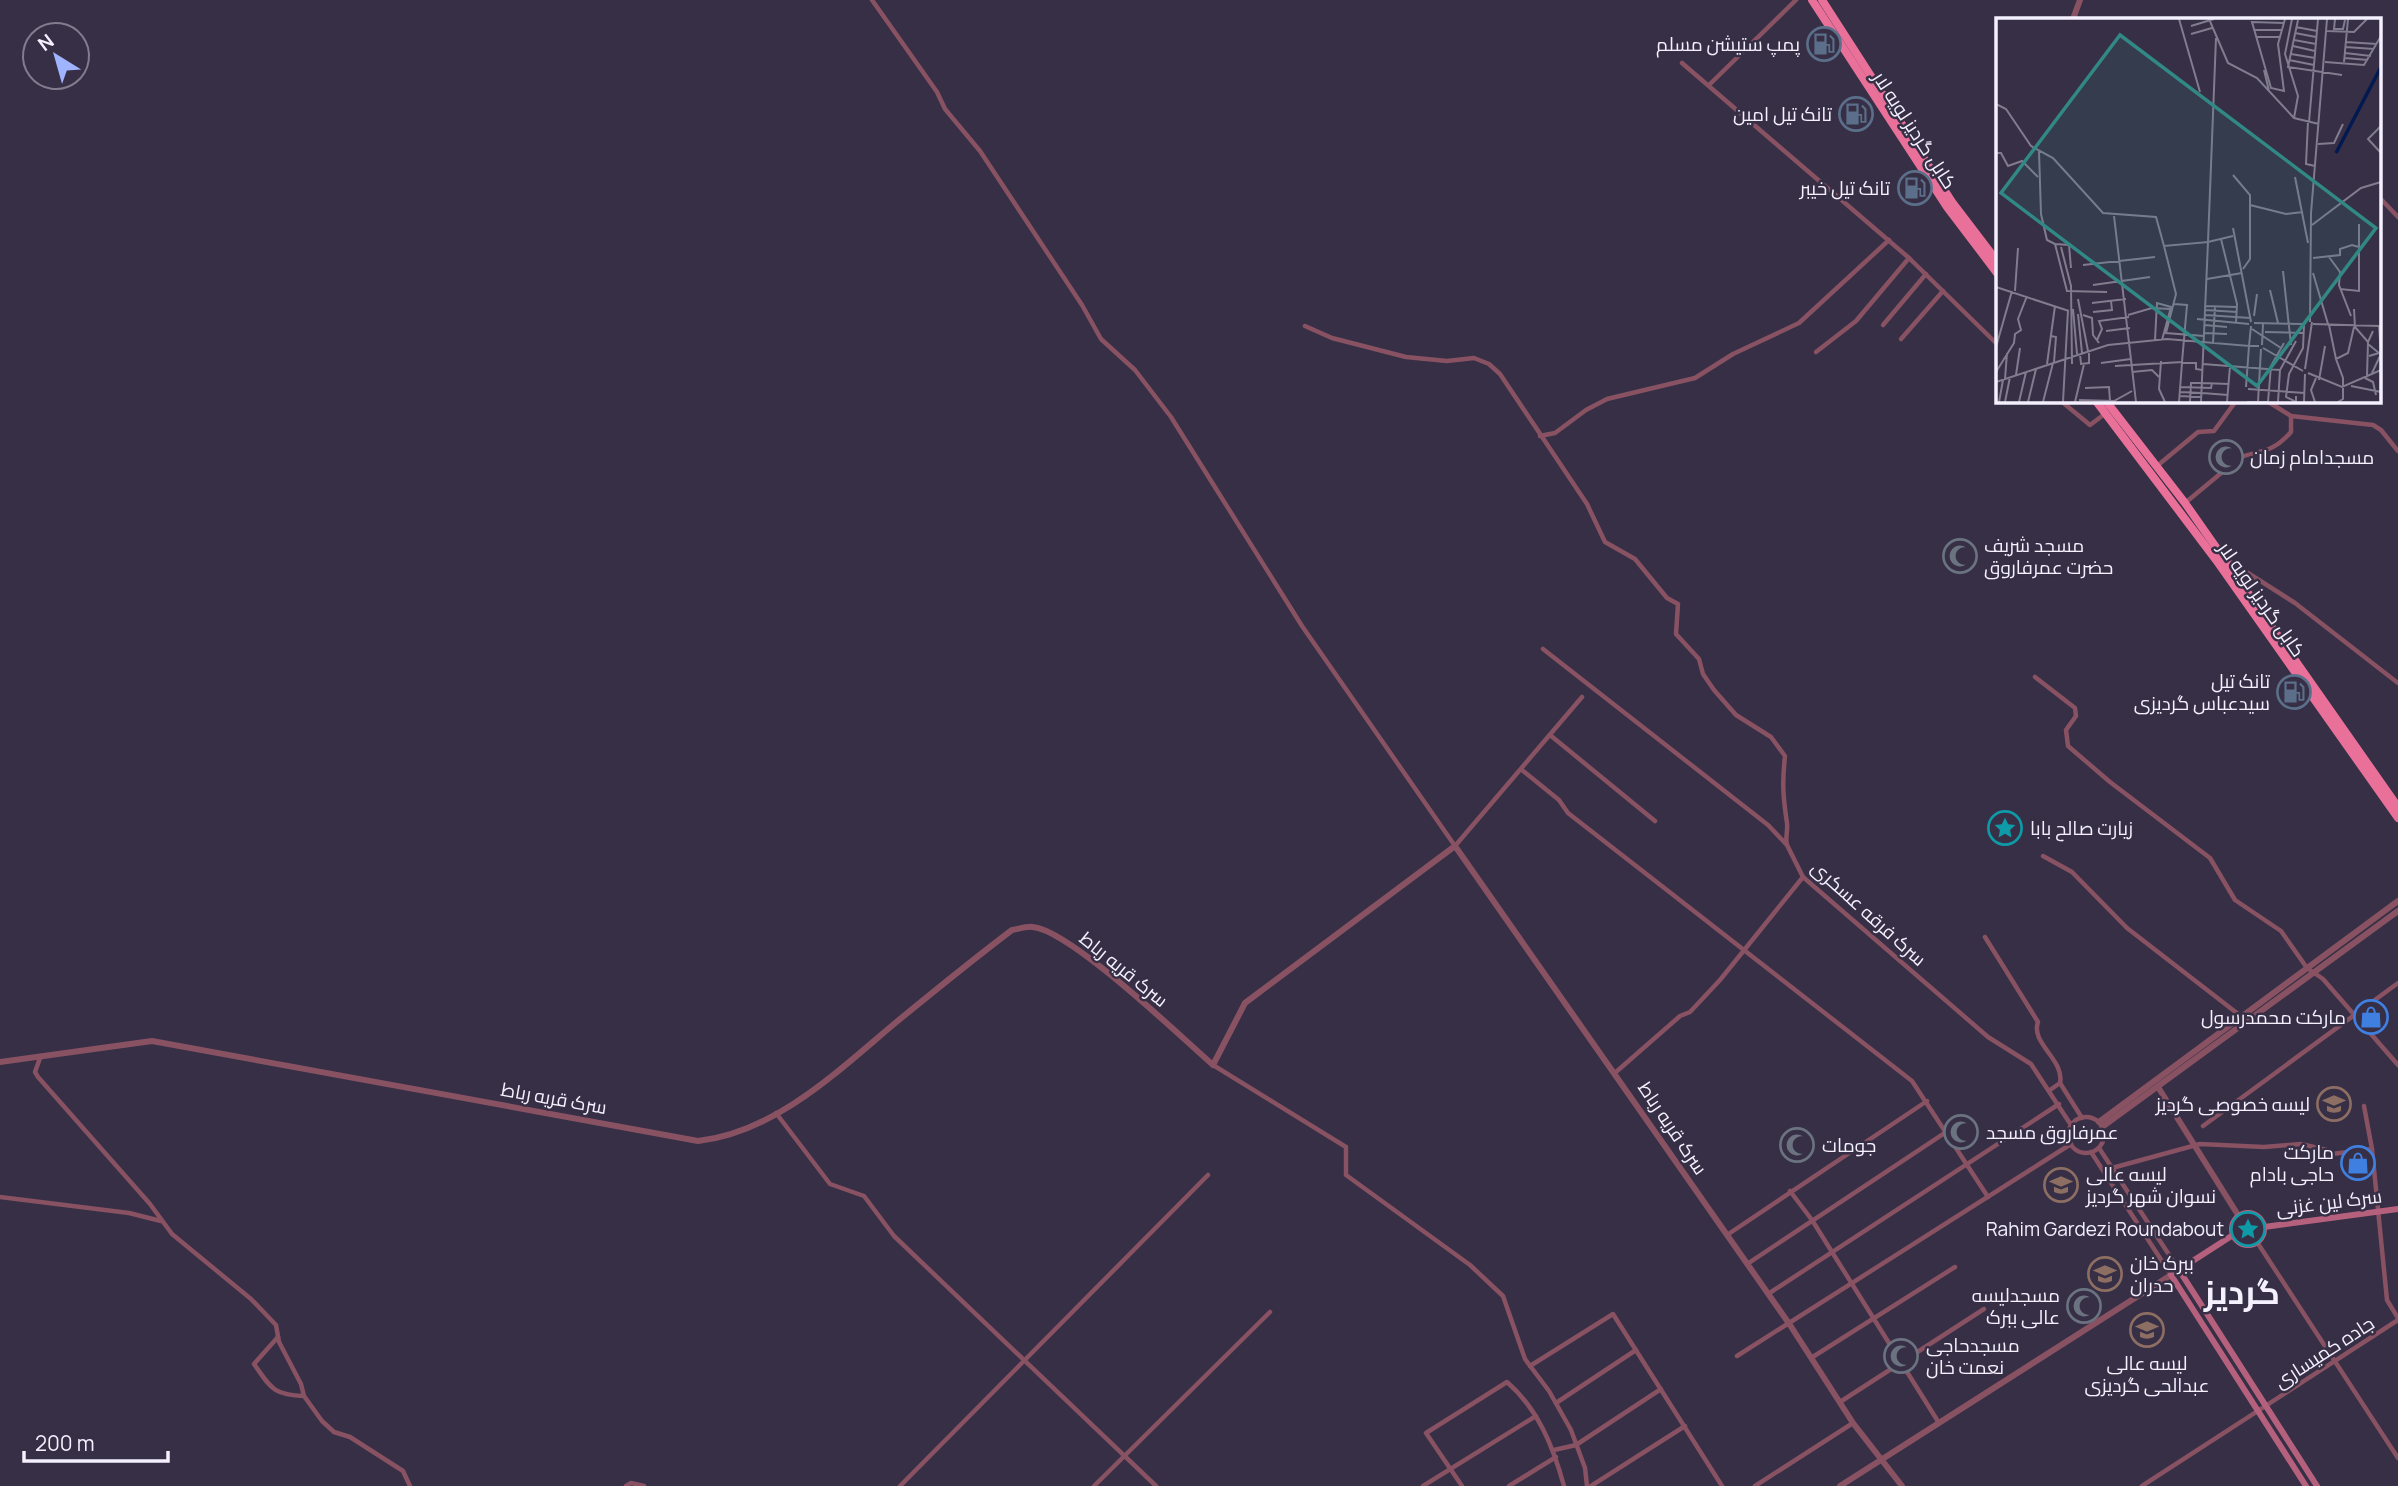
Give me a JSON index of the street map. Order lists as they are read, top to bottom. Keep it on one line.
{"streets":{"highway":["کابل گردیز لویه لار"],"main road":["سرک لین غزنی"],"street":["سرک فرقه عسکری","سرک قریه رباط","جاده کمیساری"]},"districts":["گردیز"],"places":{"fuel station":["پمپ ستیشن مسلم","تانک تیل امین","تانک تیل خیبر","تانک تیل سیدعباس گردیزی"],"mosque":["مسجدامام زمان","مسجد شریف حضرت عمرفاروق","عمرفاروق مسجد","جومات","مسجدلیسه عالی ببرک","مسجدحاجی نعمت خان"],"place":["زیارت صالح بابا","Rahim Gardezi Roundabout"],"shop":["مارکت محمدرسول","مارکت حاجی بادام"],"school or university":["لیسه خصوصی گردیز","لیسه عالی نسوان شهر گردیز","ببرک خان حدران","لیسه عالی عبدالحی گردیزی"]},"scale_bar":"200 m","north":"top left"}
